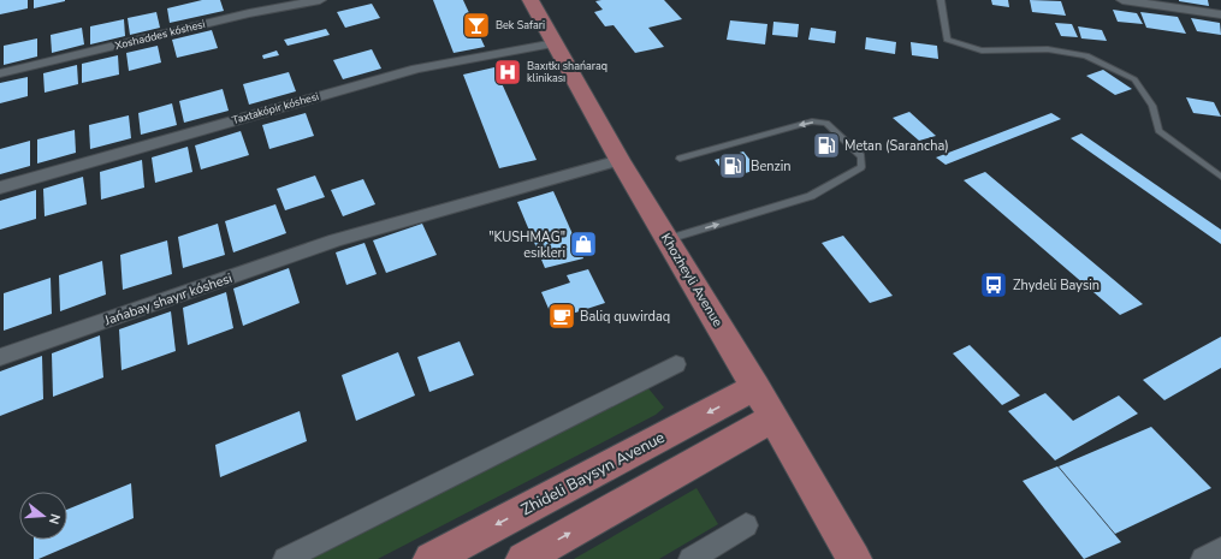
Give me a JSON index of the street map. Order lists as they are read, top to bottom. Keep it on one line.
{"streets":{"main road":["Khozheyli Avenue","Zhideli Baysyn Avenue"],"street":["Xoshaddes kóshesi","Taxtakópir kóshesi","Jańabay shayır kóshesi"]},"crossings":[["Taxtakópir kóshesi","Khozheyli Avenue"],["Khozheyli Avenue","Jańabay shayır kóshesi"],["Khozheyli Avenue","Zhideli Baysyn Avenue"]],"places":{"bar":["Bek Safari"],"hospital":["Baxıtkı shańaraq klinikası"],"fuel station":["Metan (Sarancha)","Benzin"],"shop":["\"KUSHMAG\" esikleri"],"bus stop":["Zhydeli Baysin"],"cafe":["Baliq quwirdaq"]},"north":"right"}
